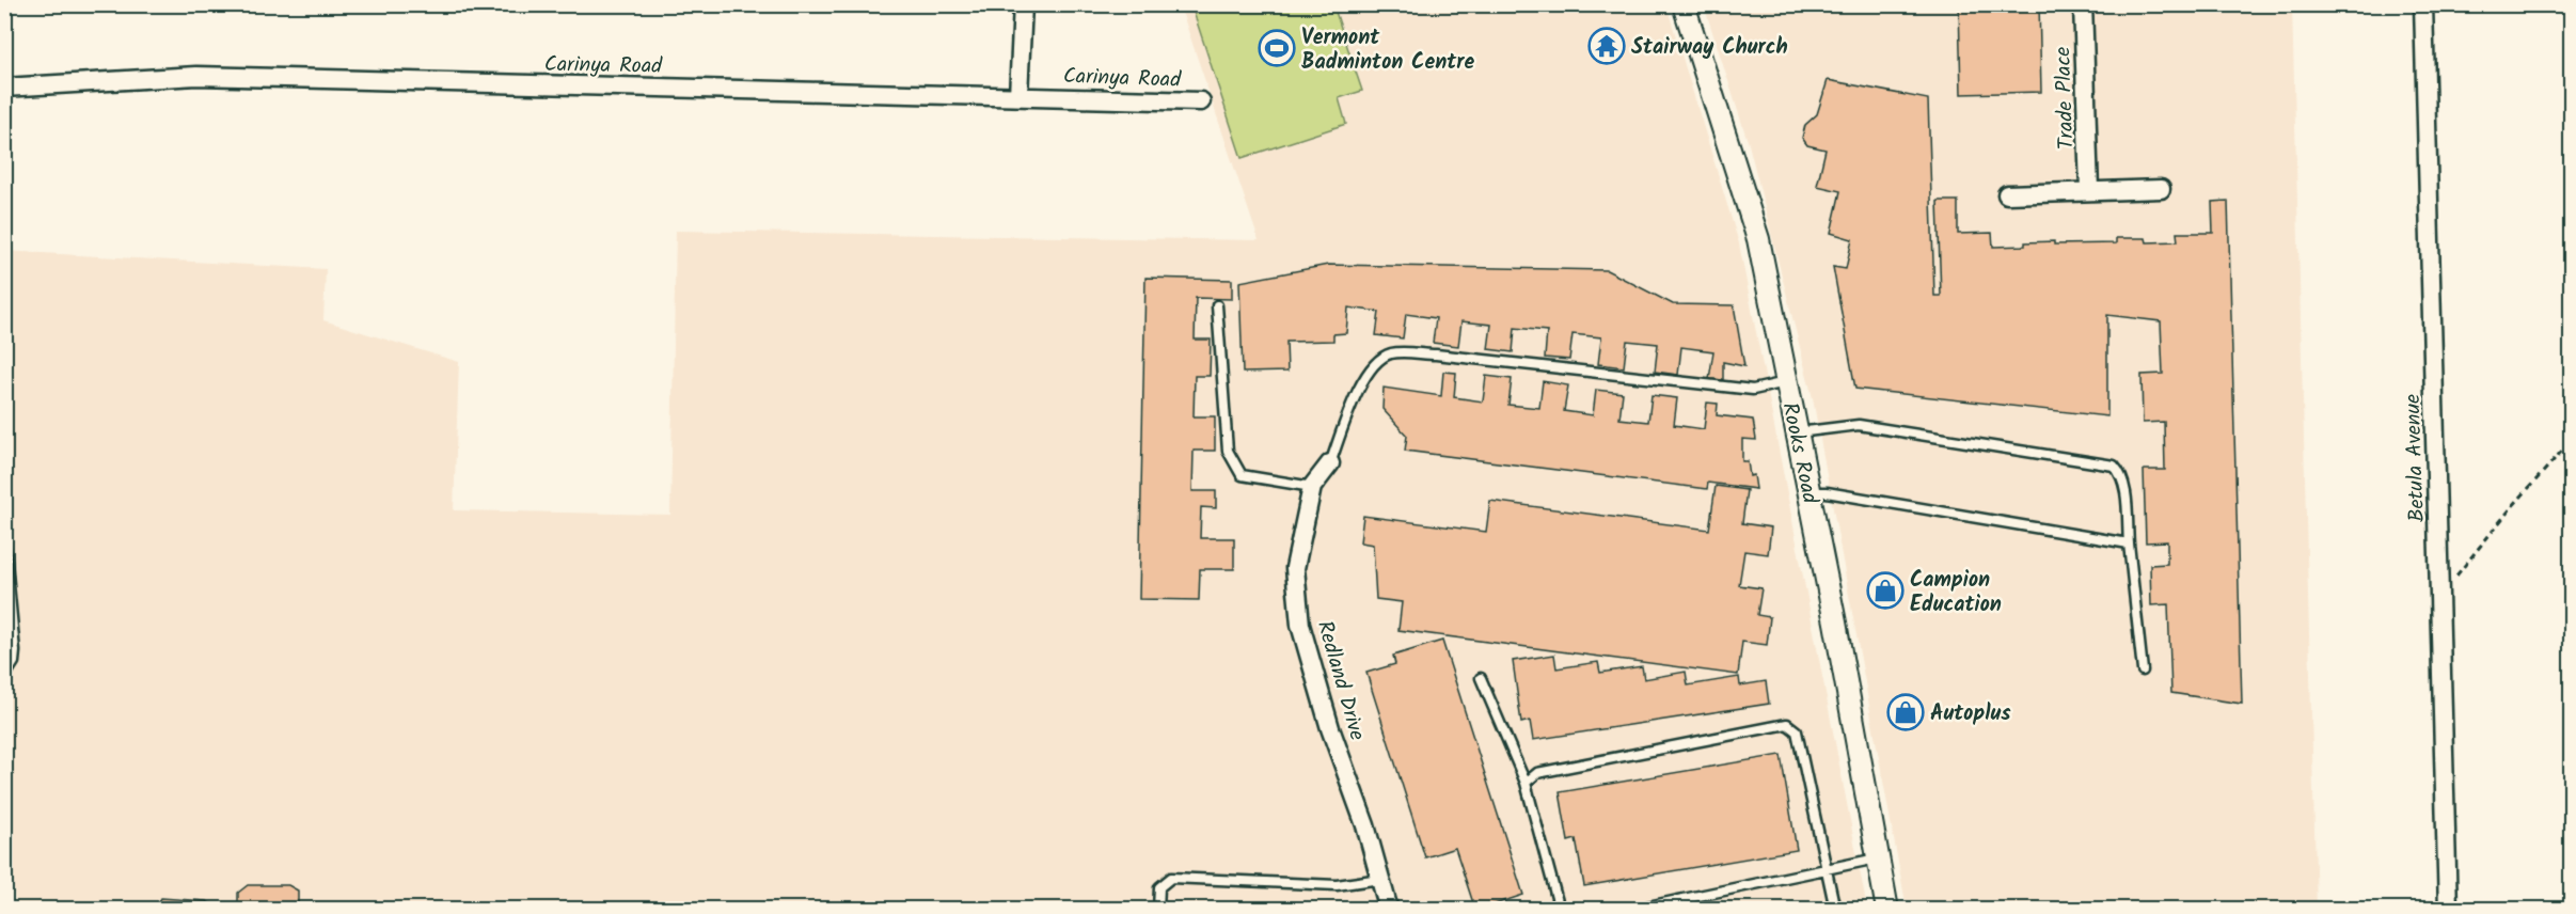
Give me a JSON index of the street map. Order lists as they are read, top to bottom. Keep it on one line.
{"streets":{"street":["Carinya Road","Trade Place","Rooks Road","Betula Avenue","Redland Drive"]},"places":{"temple":["Stairway Church"],"sports":["Vermont Badminton Centre"],"shop":["Campion Education","Autoplus"]}}
